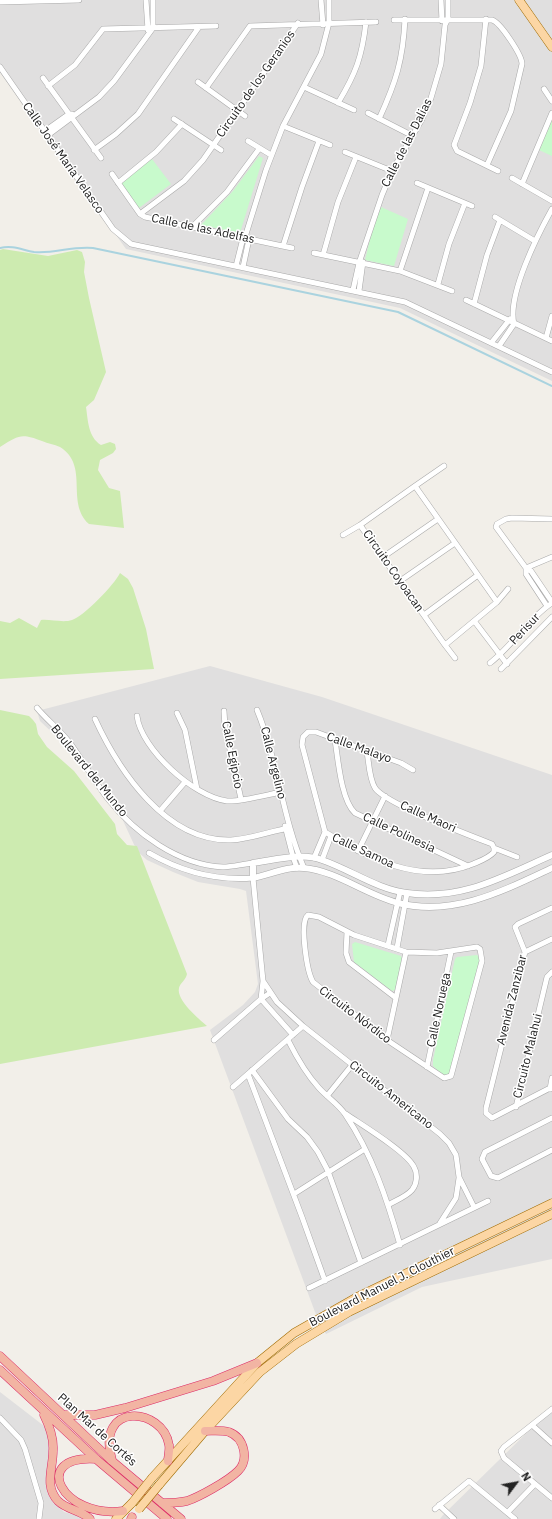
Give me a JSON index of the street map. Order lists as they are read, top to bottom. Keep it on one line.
{"streets":{"highway":["Plan Mar de Cortés"],"main road":["Boulevard Manuel J. Clouthier"],"street":["Circuito de los Geranios","Calle de las Dalias","Calle José María Velasco","Calle de las Adelfas","Circuito Coyoacan","Perisur","Calle Malayo","Calle Egipcio","Calle Argelino","Boulevard del Mundo","Calle Maori","Calle Polinesia","Calle Samoa","Avenida Zanzibar","Calle Noruega","Circuito Nórdico","Circuito Malahui","Circuito Americano"]},"crossings":[["Circuito de los Geranios","Calle de las Adelfas"],["Calle Malayo","Calle Maori"],["Calle Malayo","Calle Polinesia"],["Calle Malayo","Calle Samoa"],["Calle Argelino","Boulevard del Mundo"],["Calle Maori","Calle Samoa"],["Calle Polinesia","Calle Samoa"],["Avenida Zanzibar","Circuito Malahui"],["Calle Noruega","Circuito Nórdico"]],"north":"top right"}
